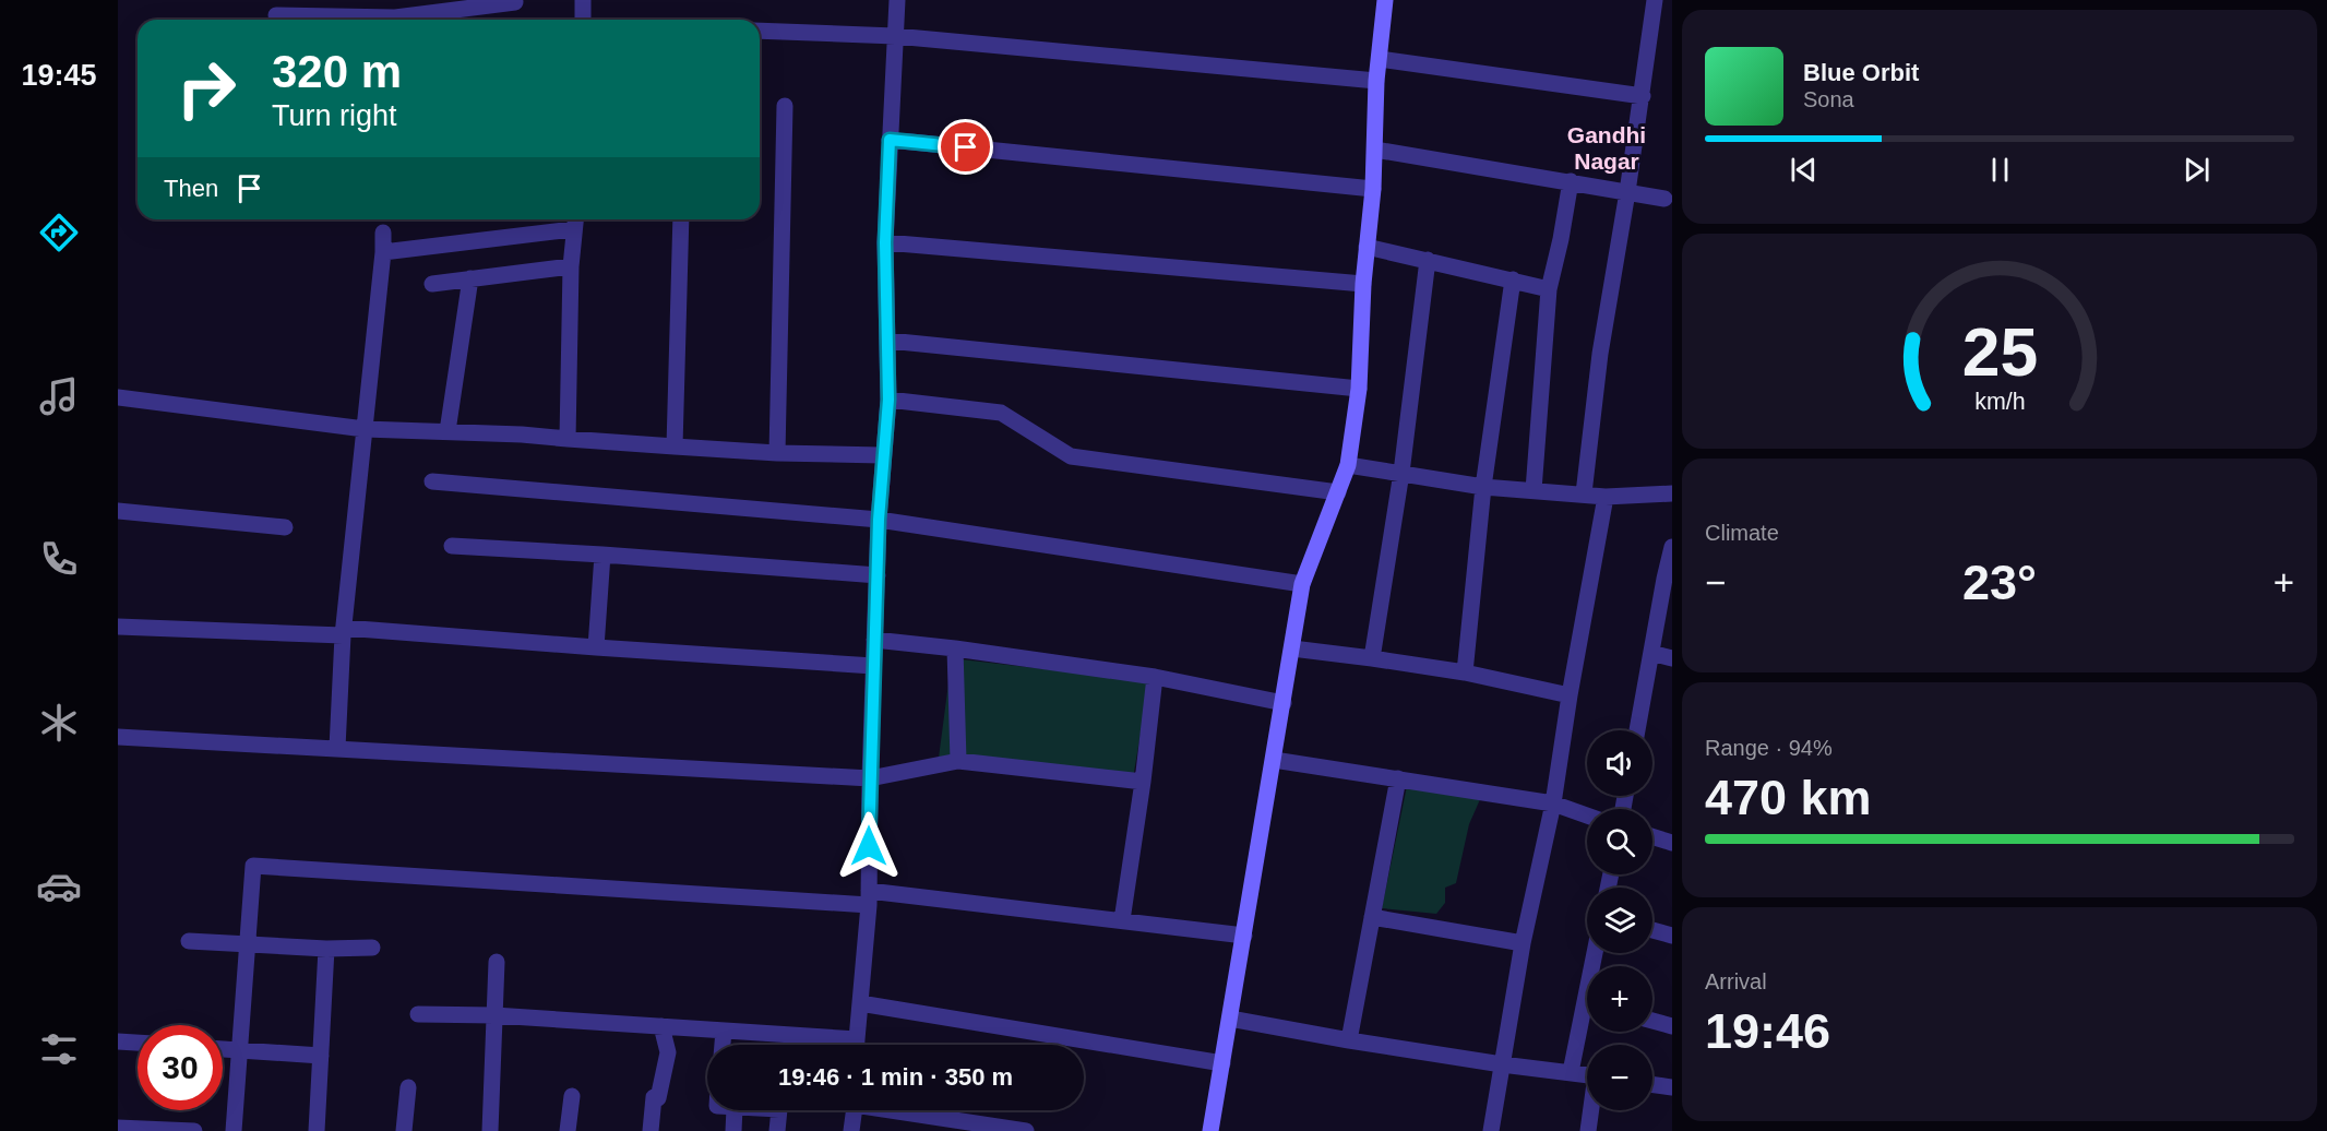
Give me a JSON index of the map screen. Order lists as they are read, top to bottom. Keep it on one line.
{"districts":["Gandhi Nagar"],"page":{"tabs":"19:45","turn":["320 m","Turn right"],"song":["Blue Orbit","Sona"],"then":"Then","tile":["Climate",["Range · 94%","470 km"],["Arrival","19:46"]],"heat":["−","23°","+"],"map_buttons":["+","−"],"limit":"30","trip":"19:46 · 1 min · 350 m","gauge":["25","km/h"]}}
